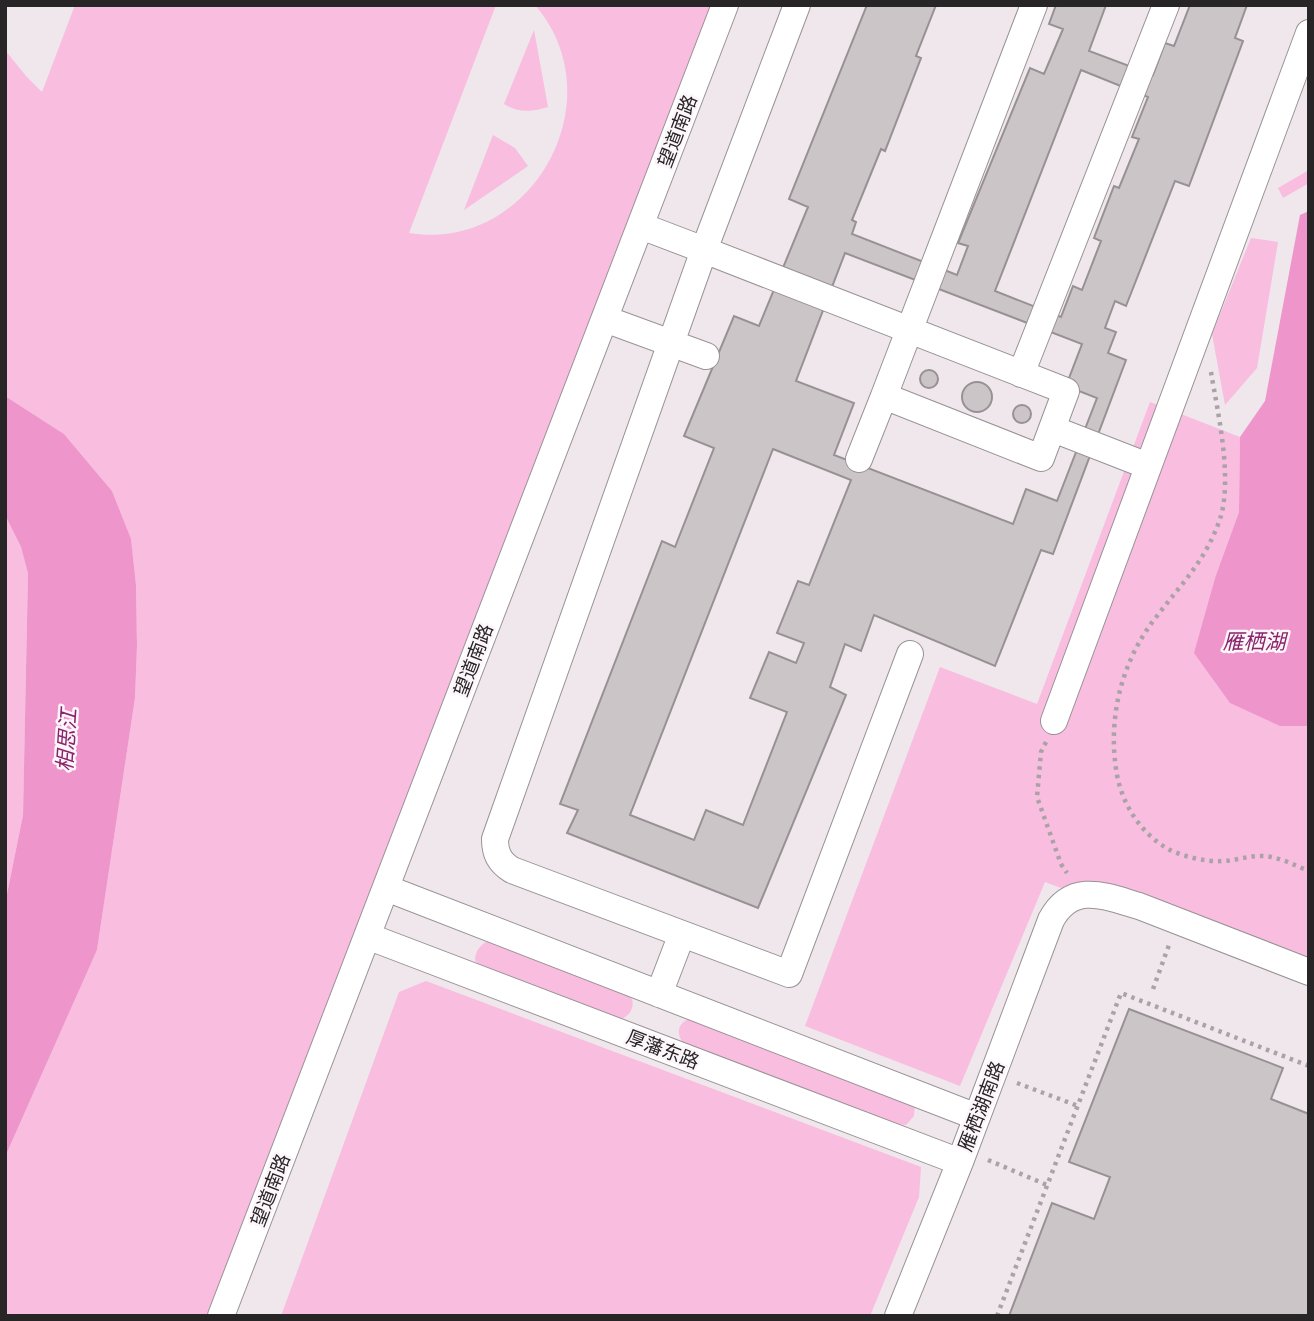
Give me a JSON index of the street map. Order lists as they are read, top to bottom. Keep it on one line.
{"streets":{"street":["望道南路","厚藩东路","雁栖湖南路"]},"crossings":[["望道南路","厚藩东路"],["厚藩东路","雁栖湖南路"]],"water":["雁栖湖","相思江"]}
